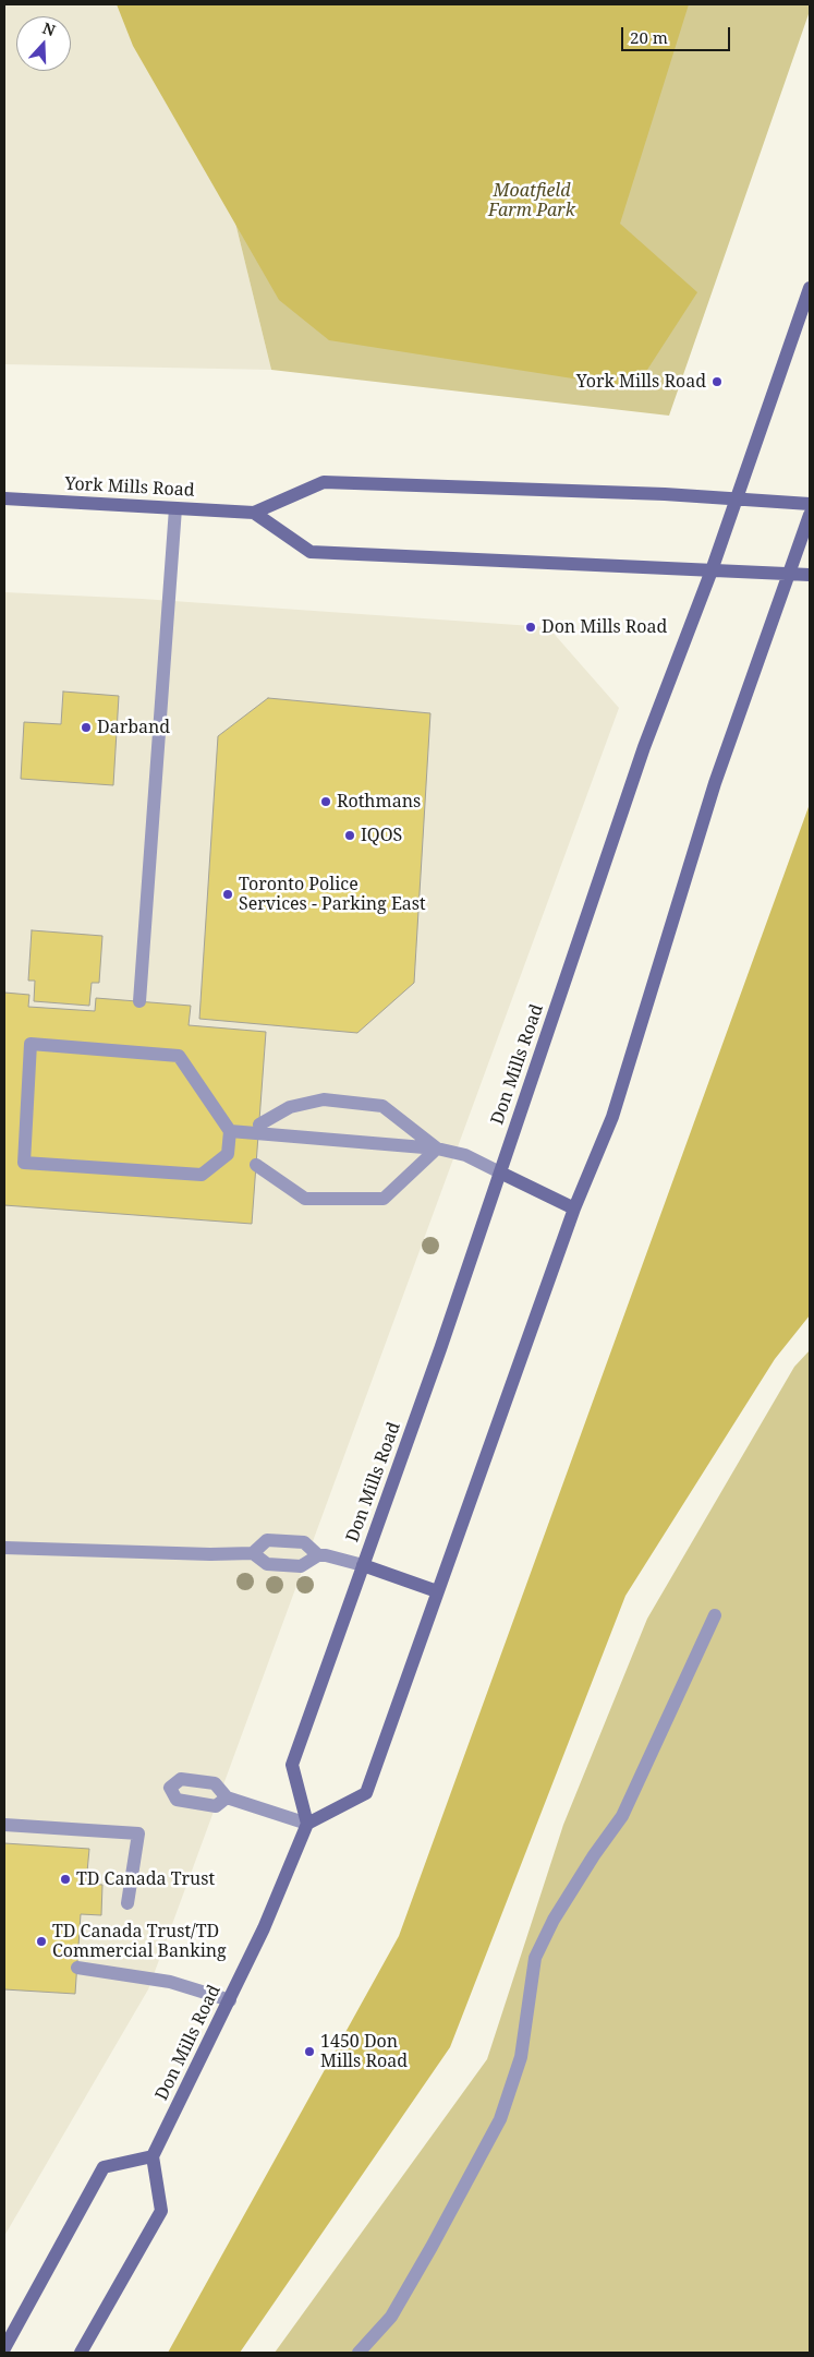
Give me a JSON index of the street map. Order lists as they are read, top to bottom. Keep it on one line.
{"streets":{"main road":["York Mills Road","Don Mills Road"]},"crossings":[["York Mills Road","Don Mills Road"]],"parks":["Moatfield Farm Park"],"places":["York Mills Road","Don Mills Road","Darband","Rothmans","IQOS","Toronto Police Services - Parking East","TD Canada Trust","TD Canada Trust/TD Commercial Banking","1450 Don Mills Road"],"scale_bar":"20 m","north":"top"}
